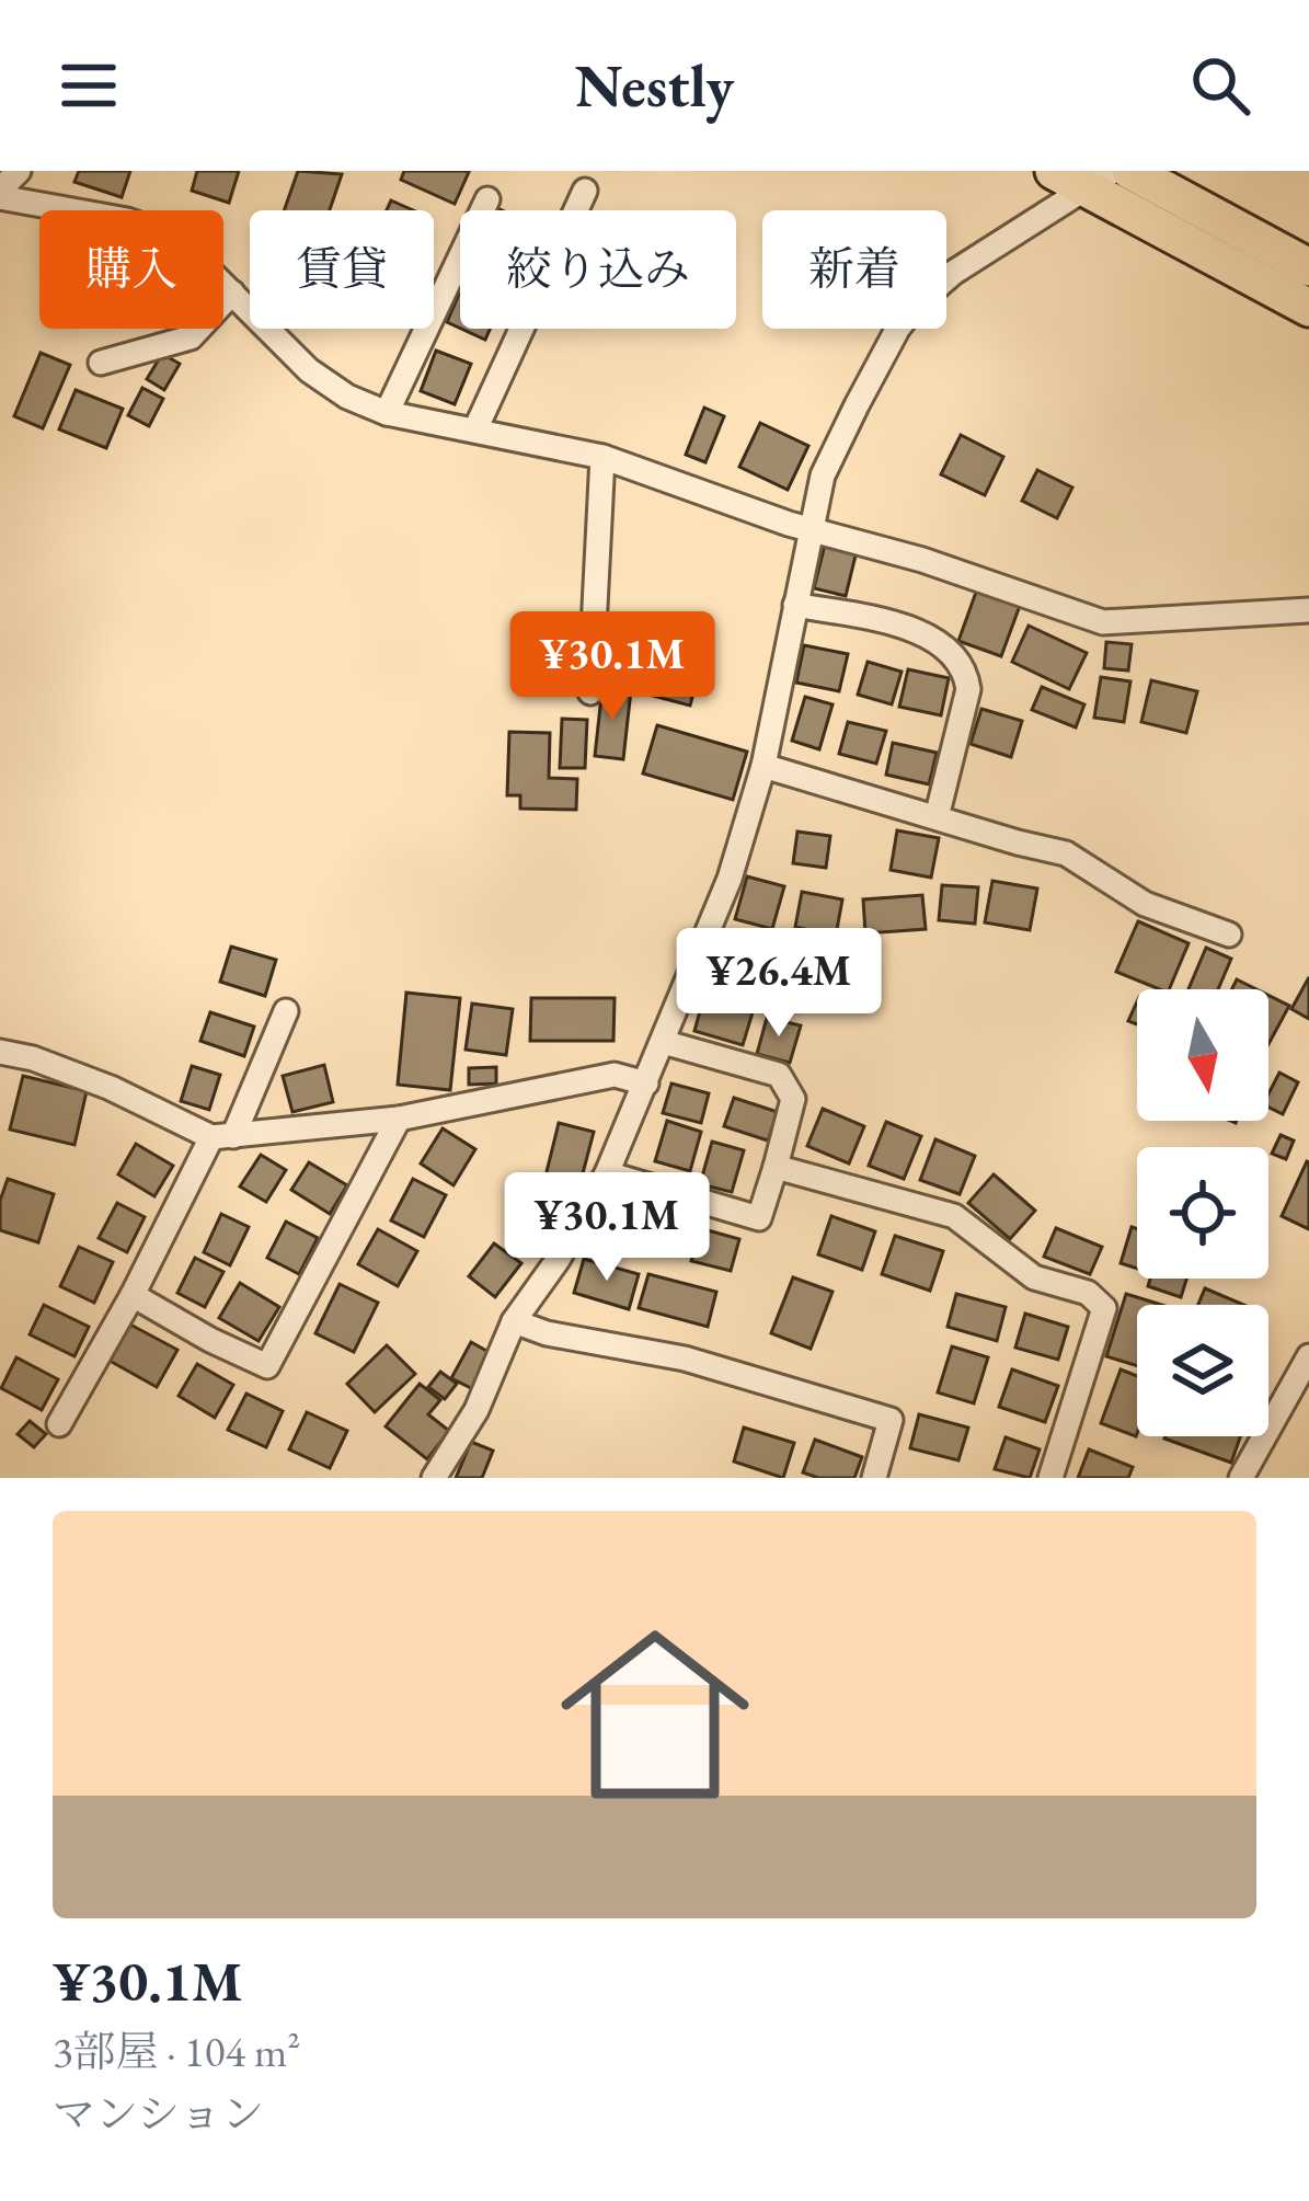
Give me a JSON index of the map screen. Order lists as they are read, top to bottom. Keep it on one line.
{"north":"bottom","page":{"header":"Nestly","chip":["購入","賃貸","絞り込み","新着"],"price":["¥30.1M","¥26.4M","¥30.1M"],"list":[{"name":"¥30.1M","note":"3部屋 · 104 m² · マンション"}]}}
